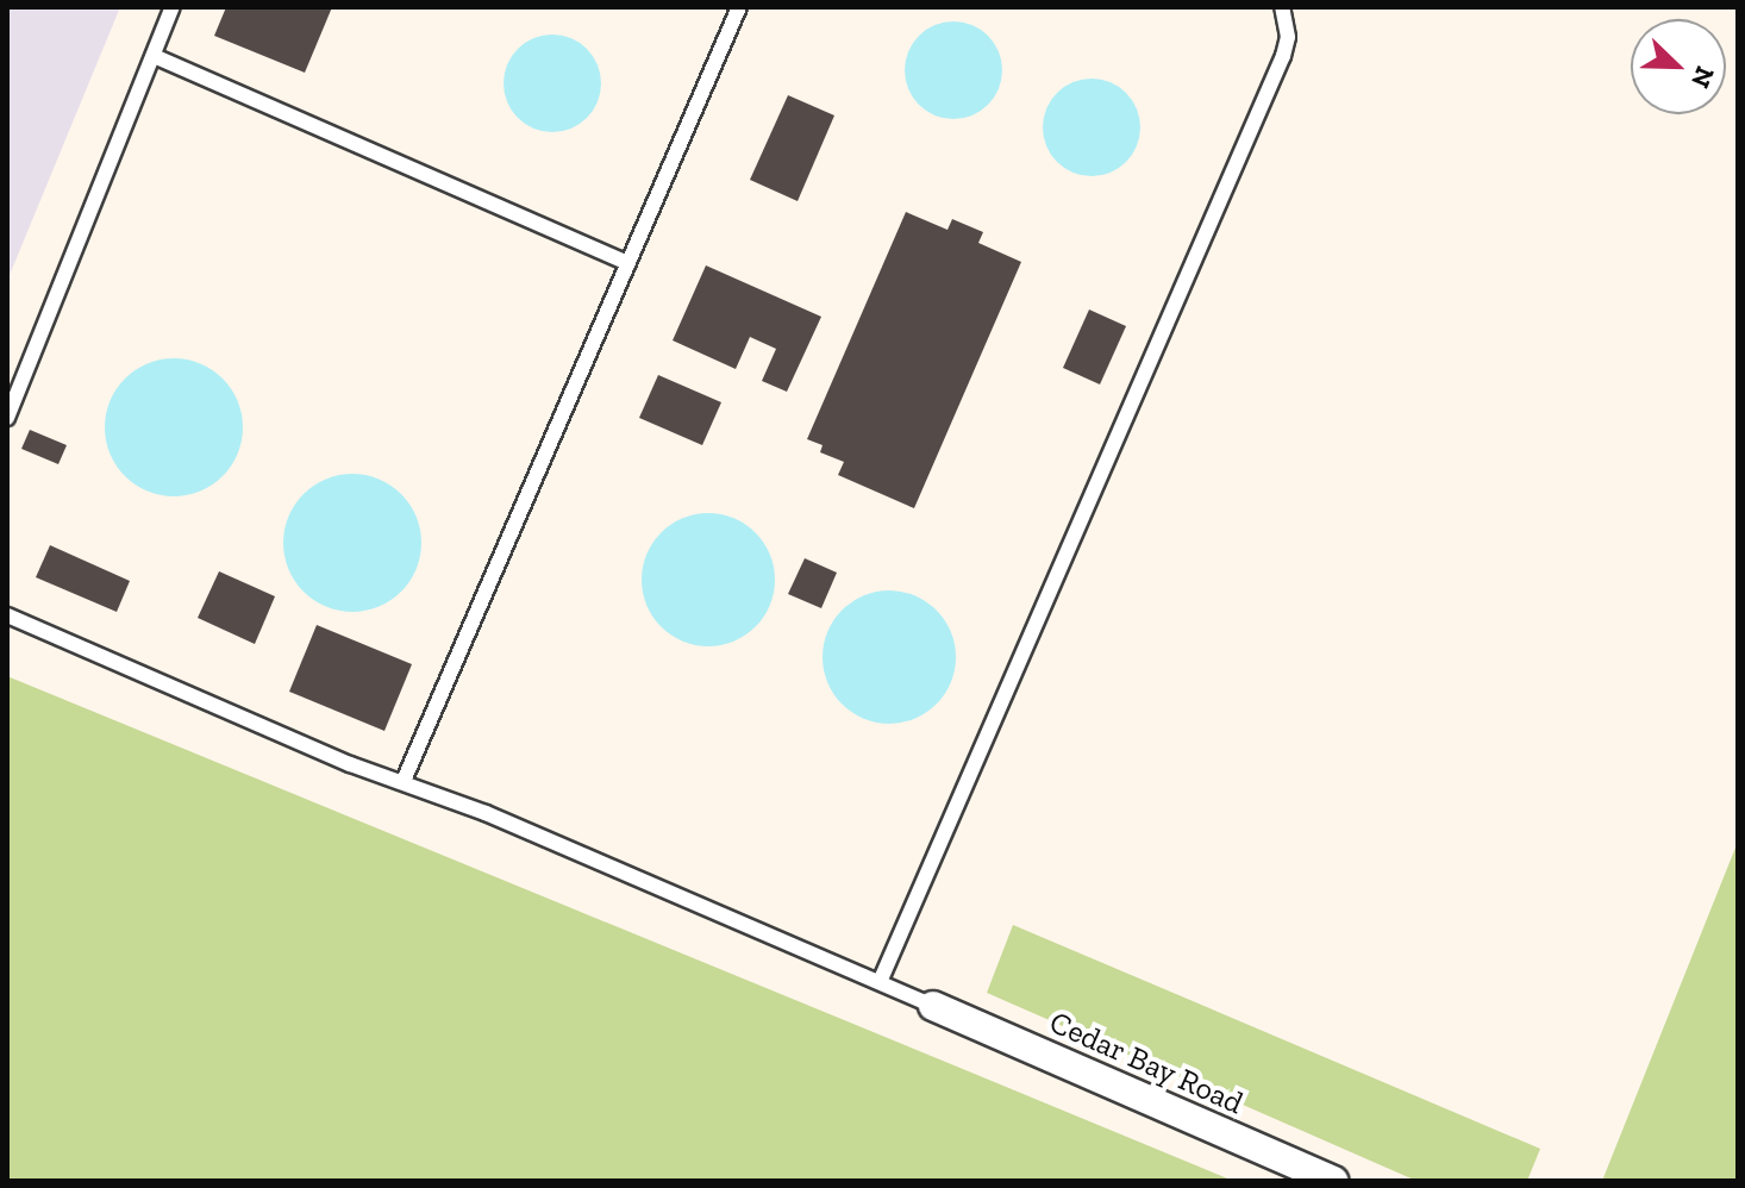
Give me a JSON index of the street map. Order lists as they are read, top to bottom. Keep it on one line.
{"streets":{"street":["Cedar Bay Road"]},"north":"bottom right"}
